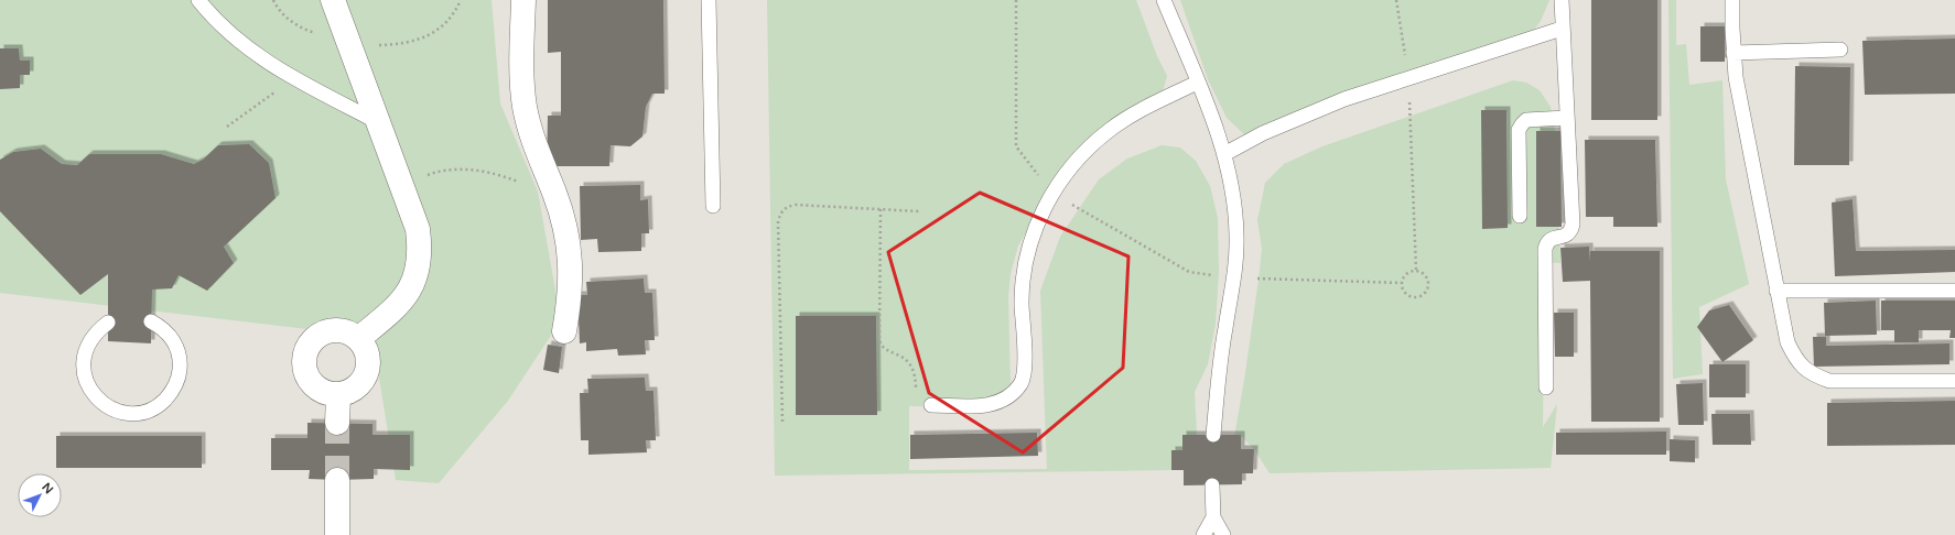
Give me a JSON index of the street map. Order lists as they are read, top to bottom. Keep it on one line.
{"north":"top right"}
